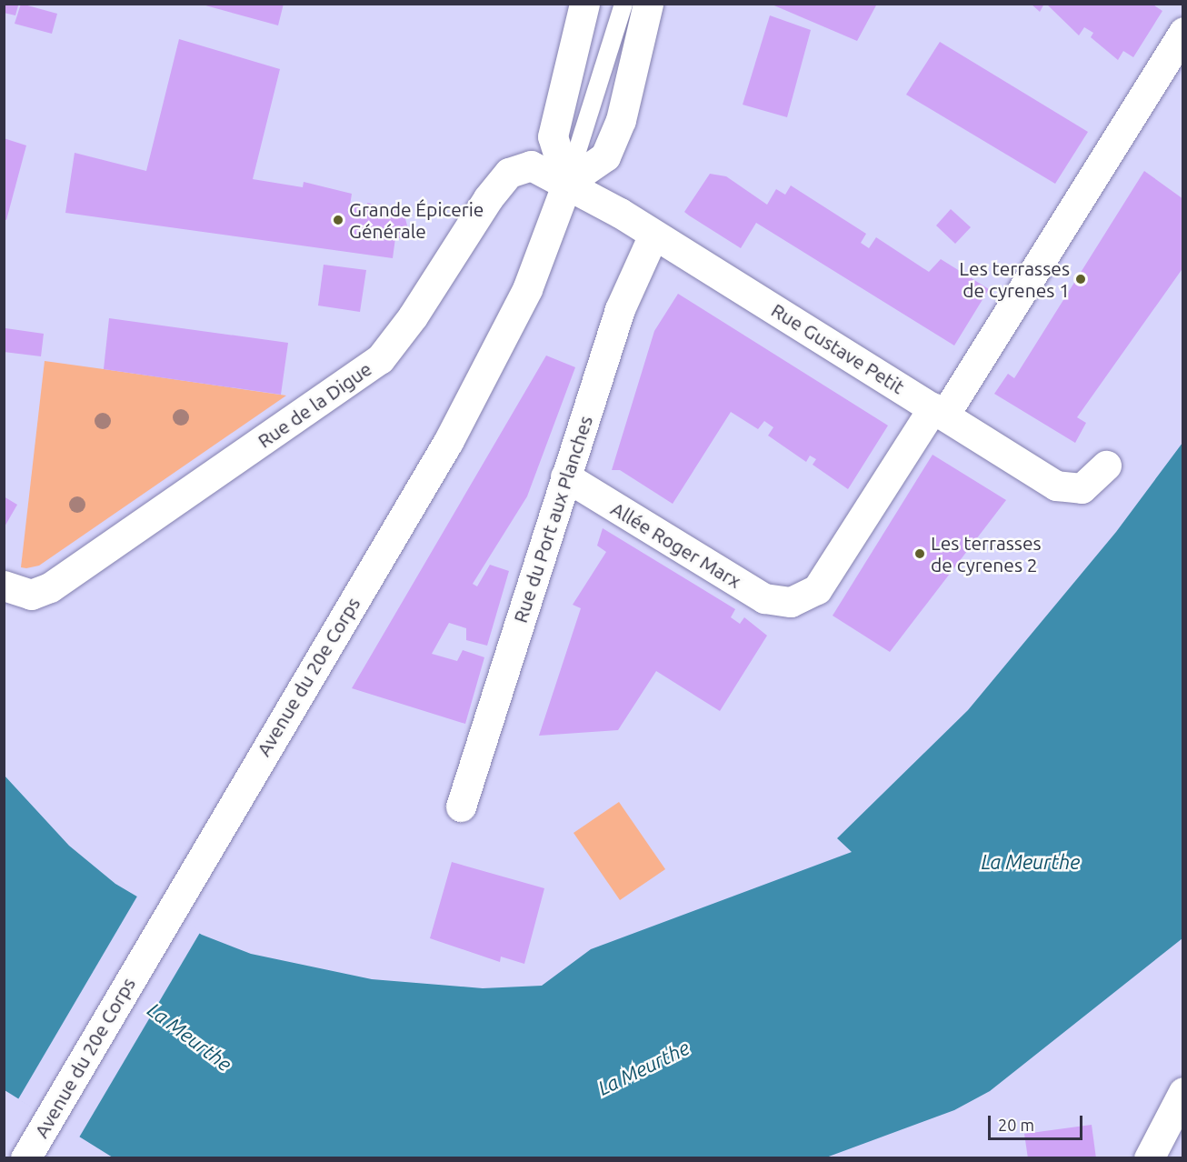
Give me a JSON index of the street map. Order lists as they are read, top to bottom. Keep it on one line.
{"streets":{"street":["Rue Gustave Petit","Rue de la Digue","Rue du Port aux Planches","Allée Roger Marx","Avenue du 20e Corps"]},"crossings":[["Rue Gustave Petit","Rue de la Digue"],["Rue Gustave Petit","Rue du Port aux Planches"],["Rue Gustave Petit","Allée Roger Marx"],["Rue Gustave Petit","Avenue du 20e Corps"],["Rue de la Digue","Avenue du 20e Corps"],["Rue du Port aux Planches","Allée Roger Marx"]],"water":["La Meurthe"],"places":["Grande Épicerie Générale","Les terrasses de cyrenes 1","Les terrasses de cyrenes 2"],"scale_bar":"20 m"}
